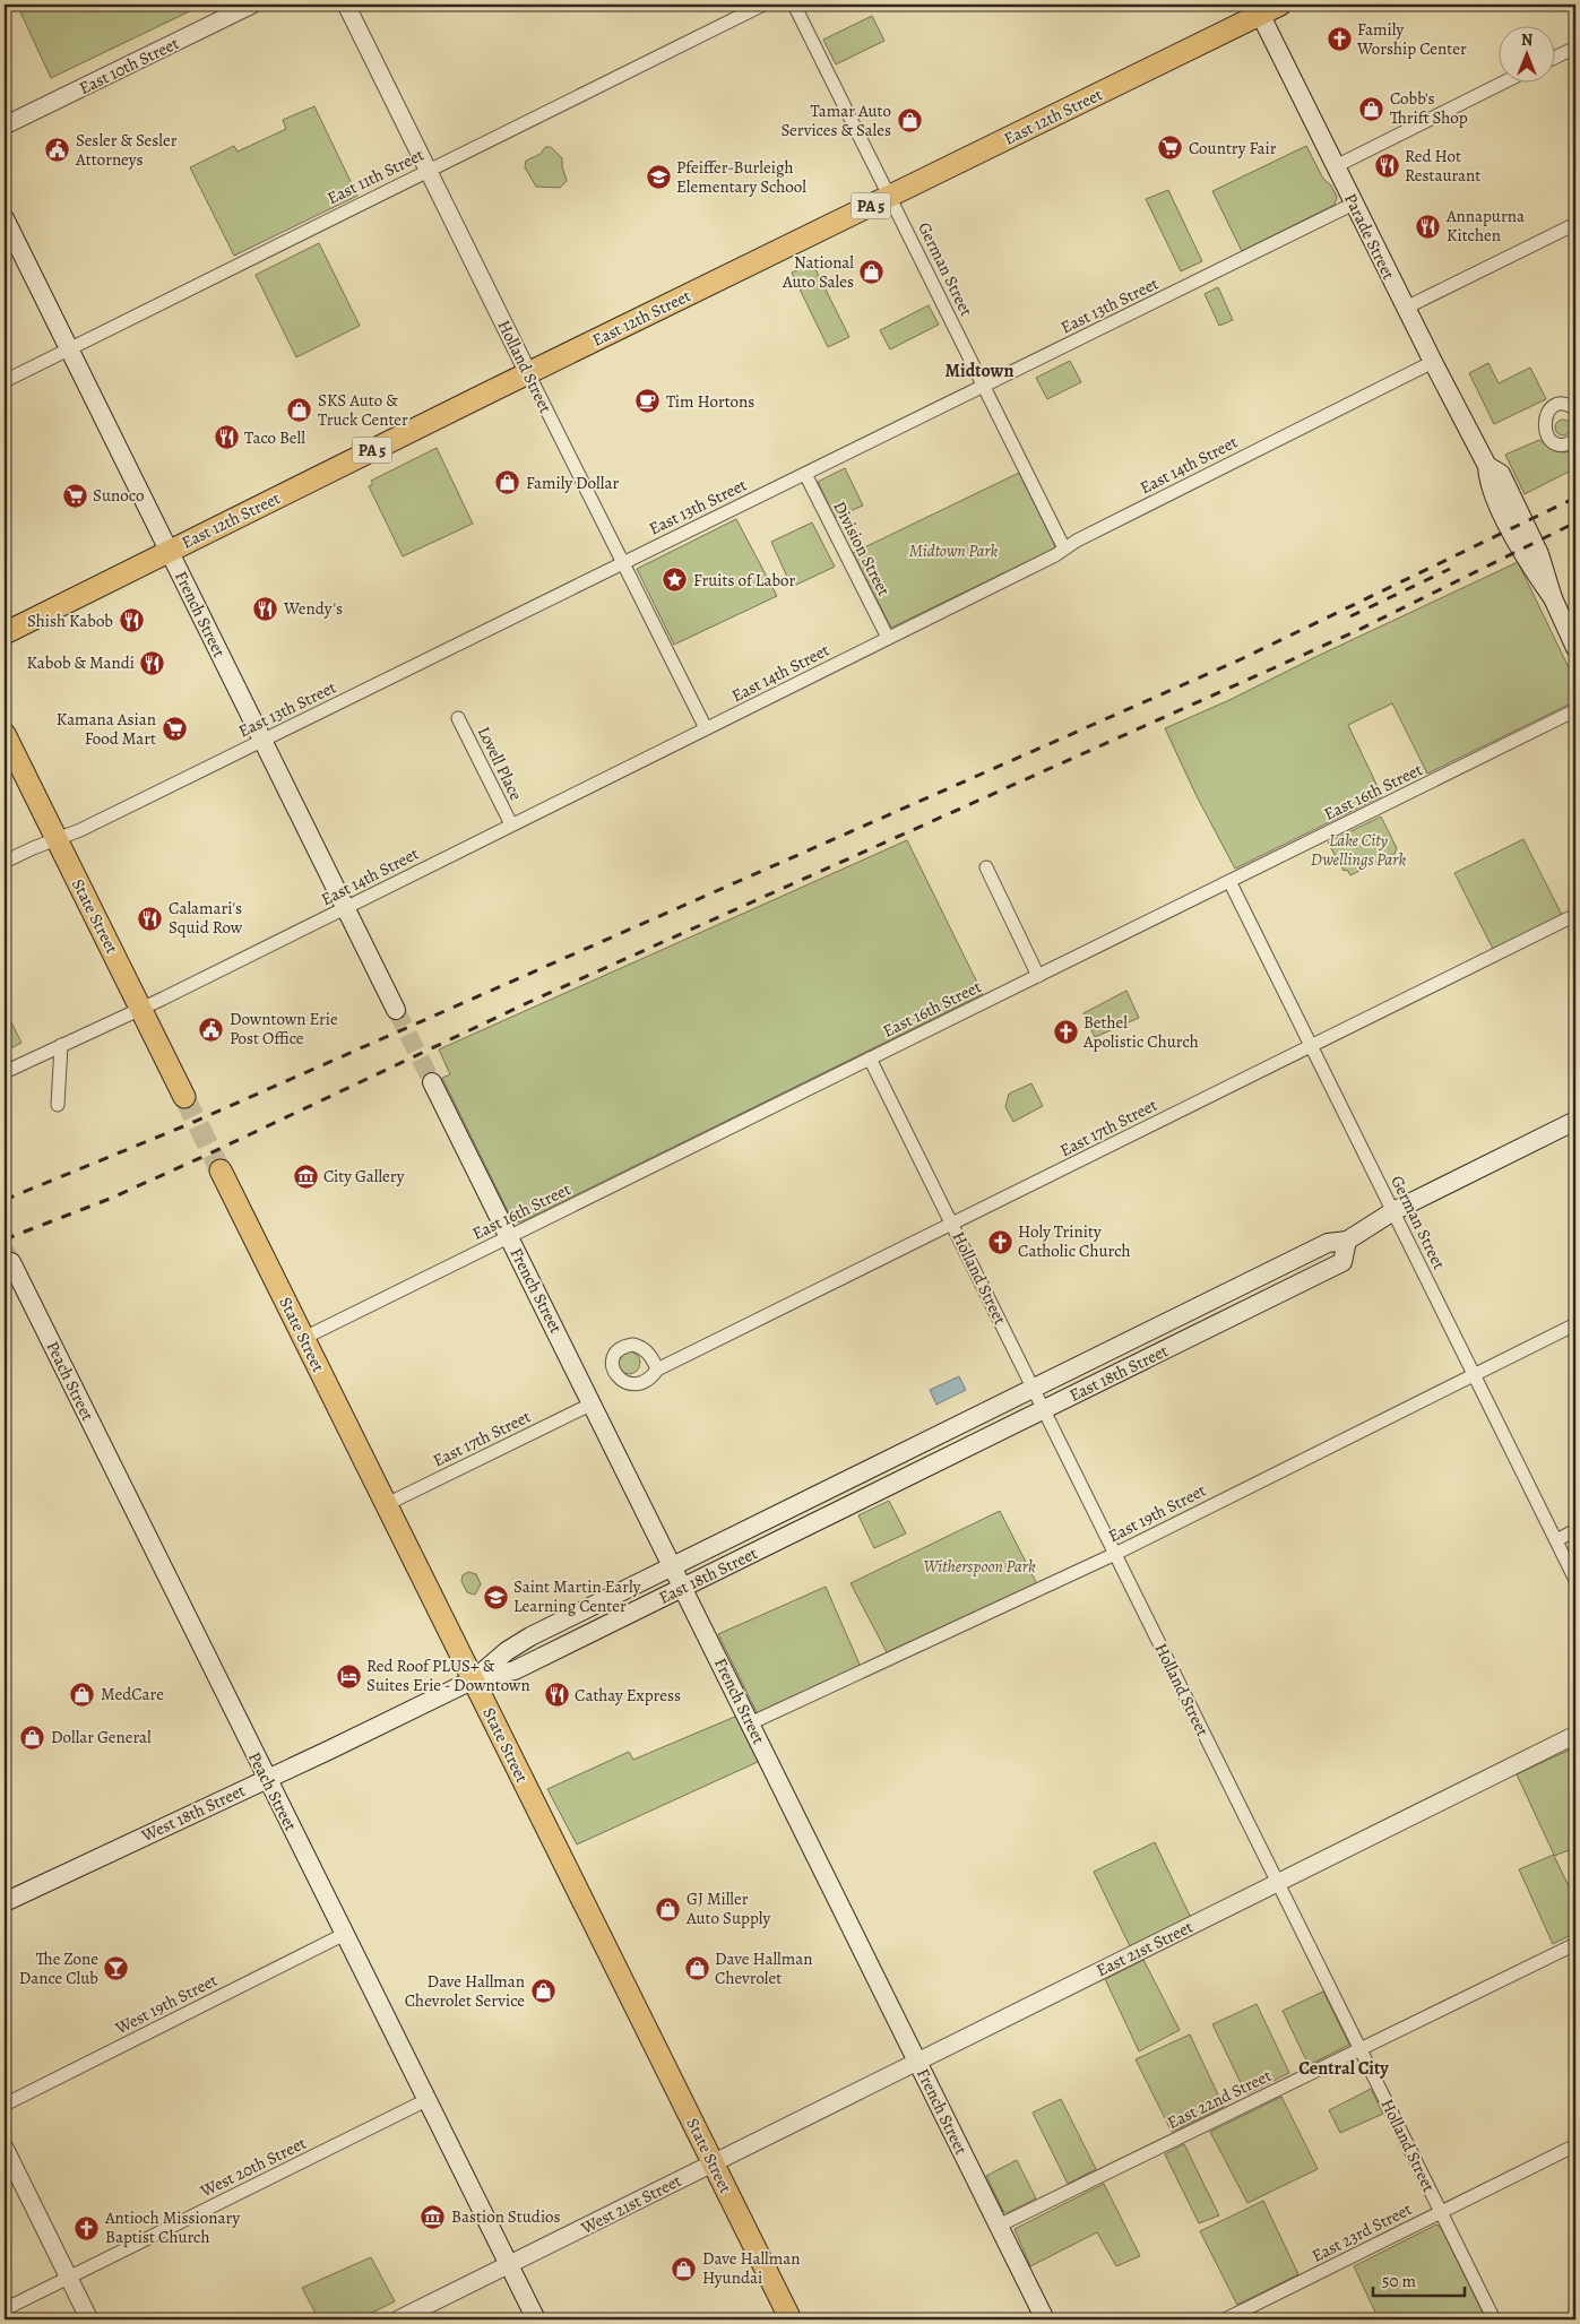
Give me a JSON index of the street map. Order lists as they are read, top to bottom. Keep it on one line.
{"streets":{"main road":["East 12th Street","PA 5","Parade Street","French Street","State Street","East 18th Street","Peach Street","West 18th Street"],"street":["East 10th Street","East 11th Street","German Street","East 13th Street","Holland Street","East 14th Street","Division Street","Lovell Place","East 16th Street","East 17th Street","East 19th Street","East 21st Street","West 19th Street","East 22nd Street","West 20th Street","West 21st Street","East 23rd Street"]},"crossings":[["East 12th Street","Parade Street"],["East 12th Street","German Street"],["East 12th Street","Holland Street"],["East 12th Street","French Street"],["East 11th Street","Holland Street"],["East 11th Street","French Street"],["Parade Street","East 13th Street"],["Parade Street","East 14th Street"],["German Street","East 13th Street"],["German Street","East 14th Street"],["German Street","East 16th Street"],["German Street","East 17th Street"],["German Street","East 18th Street"],["German Street","East 19th Street"],["East 13th Street","Holland Street"],["East 13th Street","Division Street"],["East 13th Street","French Street"],["East 13th Street","State Street"],["Holland Street","East 14th Street"],["Holland Street","East 16th Street"],["Holland Street","East 17th Street"],["Holland Street","East 18th Street"],["Holland Street","East 19th Street"],["Holland Street","East 21st Street"],["Holland Street","East 22nd Street"],["Holland Street","East 23rd Street"],["East 14th Street","Division Street"],["East 14th Street","French Street"],["East 14th Street","Lovell Place"],["East 14th Street","State Street"],["French Street","East 16th Street"],["French Street","East 17th Street"],["French Street","East 18th Street"],["French Street","East 19th Street"],["French Street","East 21st Street"],["French Street","East 22nd Street"],["East 16th Street","State Street"],["State Street","East 17th Street"],["State Street","East 18th Street"],["State Street","West 18th Street"],["State Street","East 21st Street"],["State Street","West 21st Street"],["East 18th Street","West 18th Street"],["Peach Street","West 18th Street"],["Peach Street","West 19th Street"],["Peach Street","West 20th Street"],["Peach Street","West 21st Street"],["East 21st Street","West 21st Street"]],"districts":["Midtown","Central City"],"parks":["Midtown Park","Lake City Dwellings Park","Witherspoon Park"],"places":{"church":["Family Worship Center","Bethel Apolistic Church","Holy Trinity Catholic Church","Antioch Missionary Baptist Church"],"shop":["Cobb's Thrift Shop","Tamar Auto Services & Sales","National Auto Sales","SKS Auto & Truck Center","Family Dollar","MedCare","Dollar General","GJ Miller Auto Supply","Dave Hallman Chevrolet","Dave Hallman Chevrolet Service","Dave Hallman Hyundai"],"supermarket":["Country Fair","Sunoco","Kamana Asian Food Mart"],"public building":["Sesler & Sesler Attorneys","Downtown Erie Post Office"],"restaurant":["Red Hot Restaurant","Annapurna Kitchen","Taco Bell","Wendy's","Shish Kabob","Kabob & Mandi","Calamari's Squid Row","Cathay Express"],"school or university":["Pfeiffer-Burleigh Elementary School","Saint Martin Early Learning Center"],"cafe":["Tim Hortons"],"place":["Fruits of Labor"],"museum":["City Gallery","Bastion Studios"],"hotel":["Red Roof PLUS+ & Suites Erie - Downtown"],"bar":["The Zone Dance Club"]},"scale_bar":"50 m","north":"top"}
